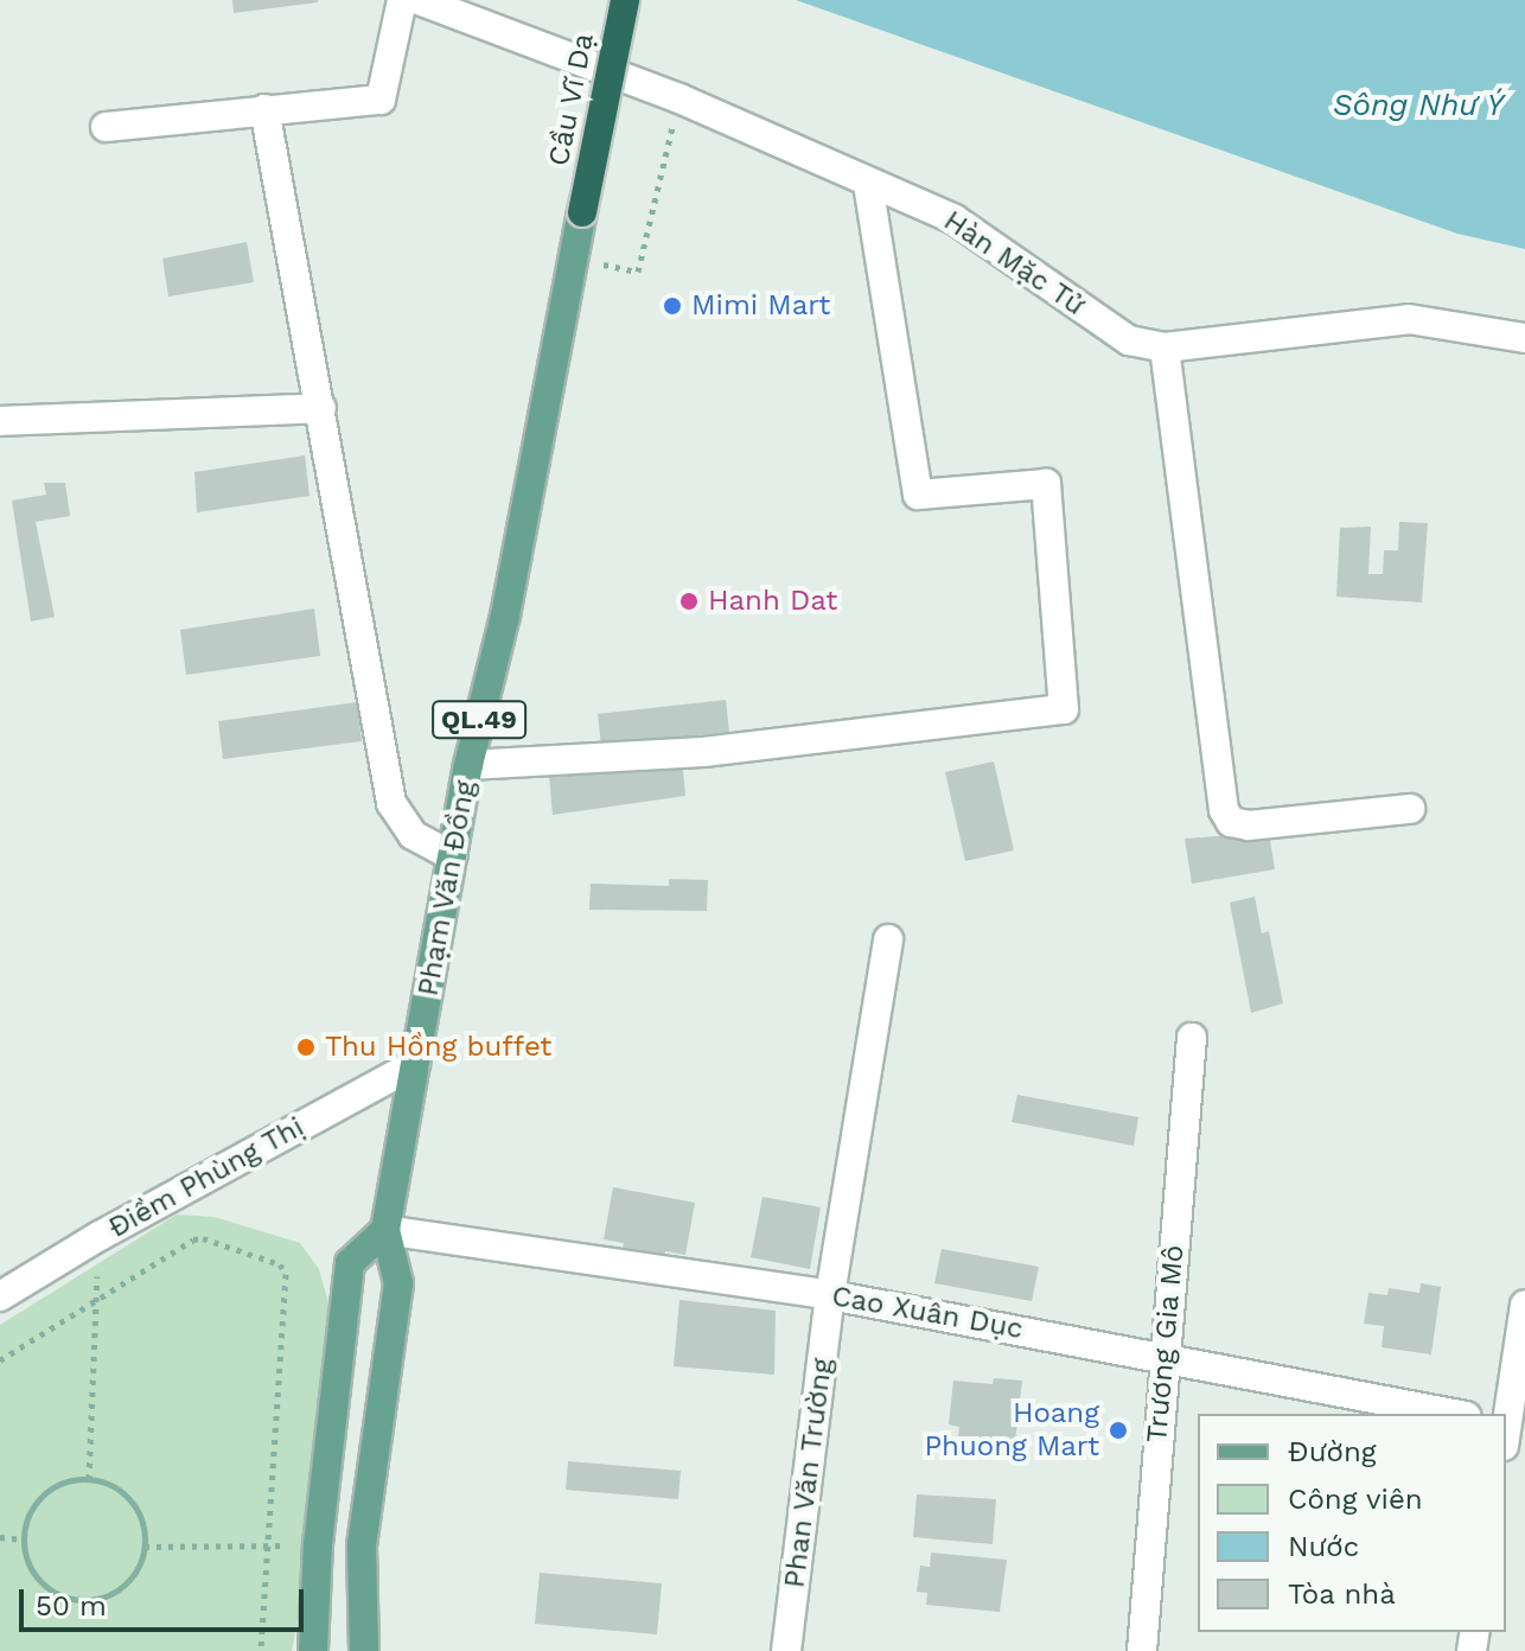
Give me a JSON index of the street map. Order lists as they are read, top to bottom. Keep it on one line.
{"streets":{"highway":["Cầu Vĩ Dạ","QL.49"],"main road":["Phạm Văn Đồng"],"street":["Hàn Mặc Tử","Điềm Phùng Thị","Cao Xuân Dục","Trương Gia Mô","Phan Văn Trường"]},"crossings":[["Cầu Vĩ Dạ","Phạm Văn Đồng"],["Phạm Văn Đồng","Điềm Phùng Thị"],["Phạm Văn Đồng","Cao Xuân Dục"],["Cao Xuân Dục","Trương Gia Mô"],["Cao Xuân Dục","Phan Văn Trường"]],"water":["Sông Như Ý"],"places":["Mimi Mart","Hanh Dat","Thu Hồng buffet","Hoang Phuong Mart"],"legend":["Đường","Công viên","Nước","Tòa nhà"],"scale_bar":"50 m"}
